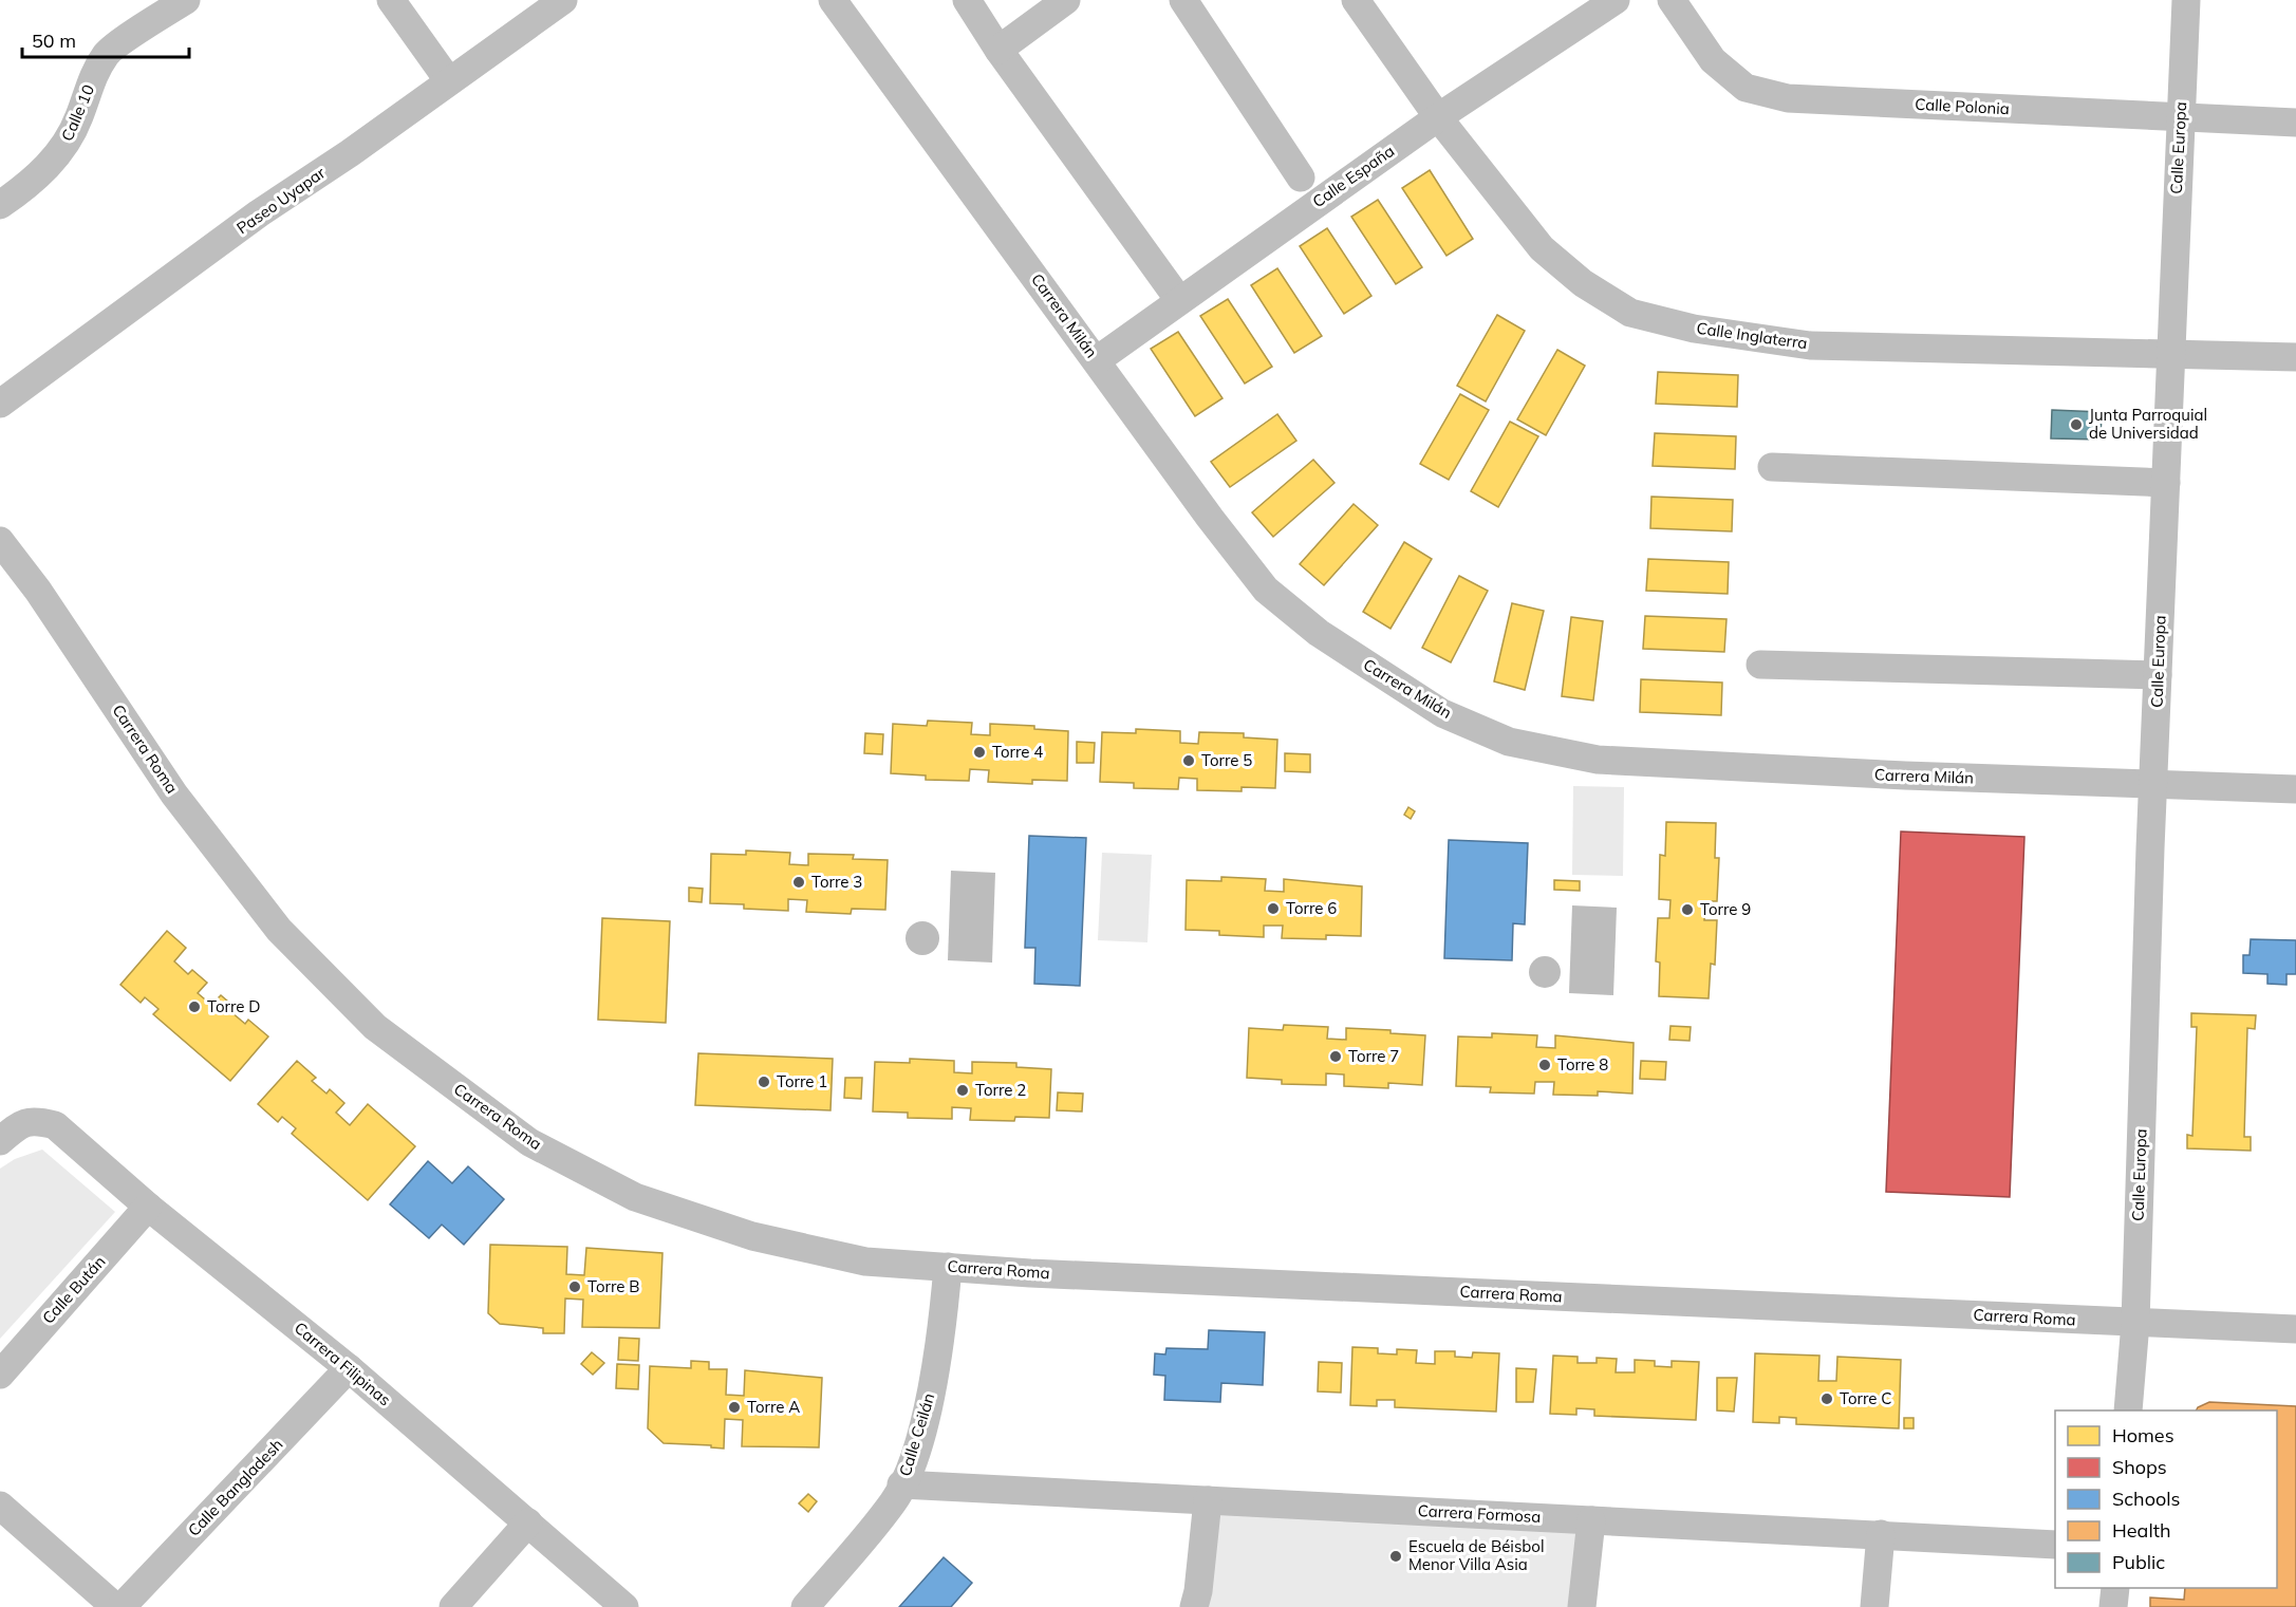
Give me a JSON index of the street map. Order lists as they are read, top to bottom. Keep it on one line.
{"streets":{"street":["Calle Polonia","Calle 10","Calle Europa","Calle España","Paseo Uyapar","Carrera Milán","Calle Inglaterra","Carrera Roma","Calle Bután","Carrera Filipinas","Calle Ceilán","Calle Bangladesh","Carrera Formosa"]},"crossings":[["Calle Polonia","Calle Europa"],["Calle Europa","Carrera Milán"],["Calle Europa","Calle Inglaterra"],["Calle Europa","Carrera Roma"],["Calle España","Carrera Milán"],["Calle España","Calle Inglaterra"],["Carrera Roma","Calle Ceilán"],["Calle Bután","Carrera Filipinas"],["Carrera Filipinas","Calle Bangladesh"],["Calle Ceilán","Carrera Formosa"]],"places":["Junta Parroquial de Universidad","Torre 4","Torre 5","Torre 3","Torre 6","Torre 9","Torre D","Torre 7","Torre 8","Torre 1","Torre 2","Torre B","Torre C","Torre A","Escuela de Béisbol Menor Villa Asia"],"legend":["Homes","Shops","Schools","Health","Public"],"scale_bar":"50 m"}
